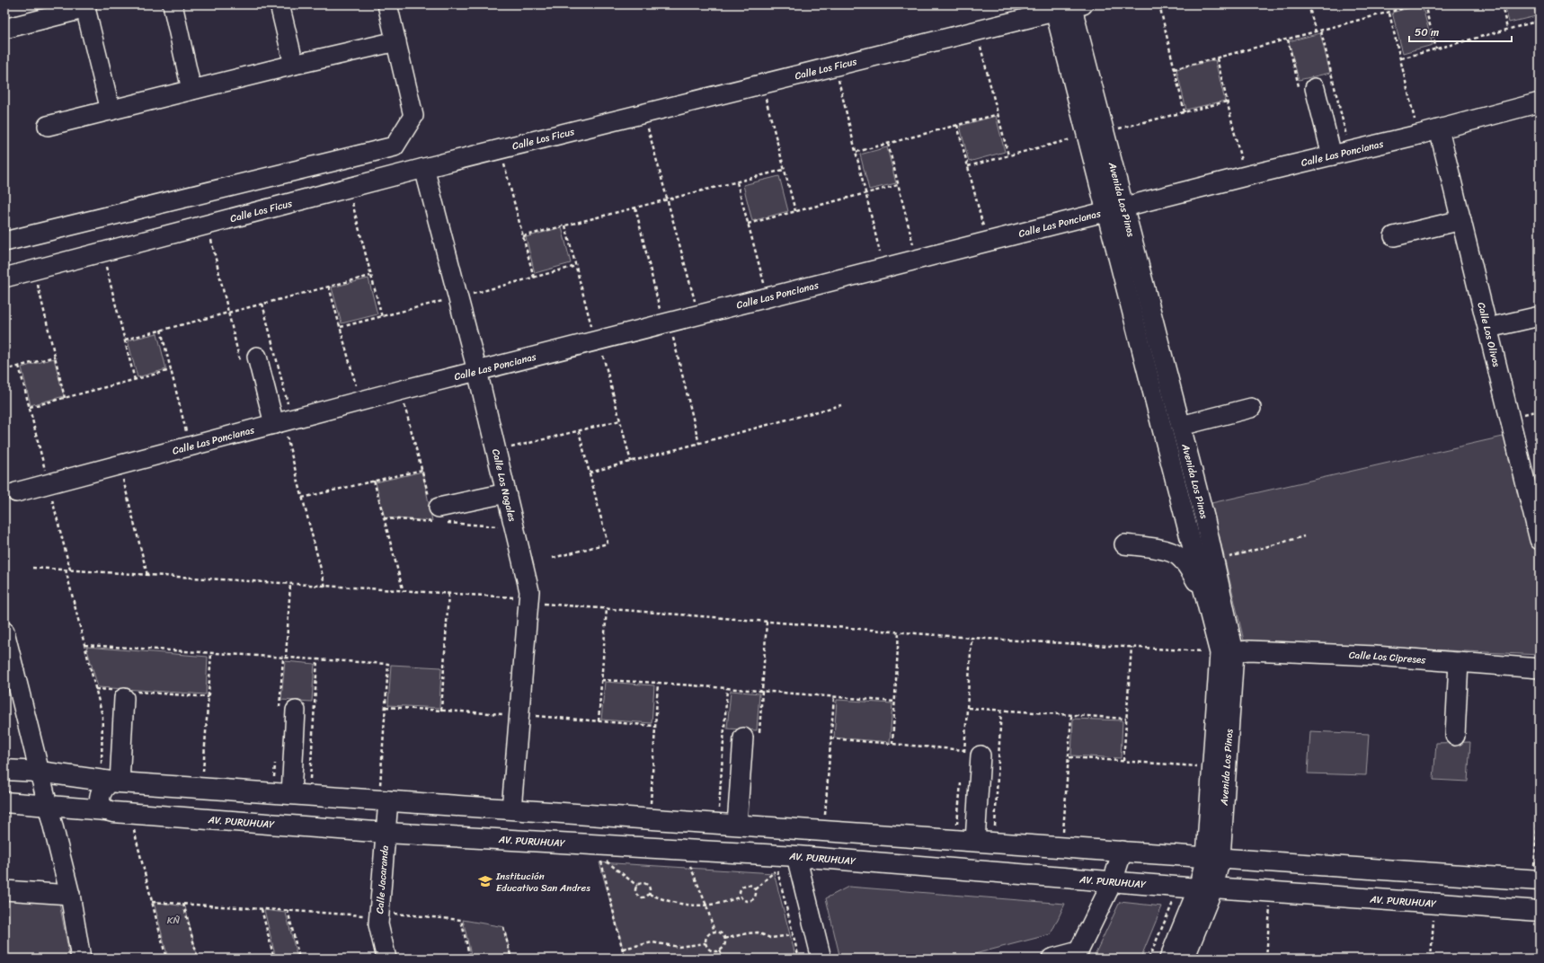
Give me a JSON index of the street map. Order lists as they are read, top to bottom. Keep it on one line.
{"streets":{"main road":["AV. PURUHUAY"],"street":["Calle Los Ficus","Calle Las Poncianas","Avenida Los Pinos","Calle Los Olivos","Calle Los Nogales","Calle Los Cipreses","Calle Jacaranda"]},"crossings":[["Calle Los Ficus","Avenida Los Pinos"],["Calle Los Ficus","Calle Los Nogales"],["Calle Las Poncianas","Avenida Los Pinos"],["Calle Las Poncianas","Calle Los Olivos"],["Calle Las Poncianas","Calle Los Nogales"],["Avenida Los Pinos","Calle Los Cipreses"],["Avenida Los Pinos","AV. PURUHUAY"],["AV. PURUHUAY","Calle Jacaranda"]],"parks":["KÑ"],"places":{"school or university":["Institución Educativa San Andres"]},"scale_bar":"50 m"}
